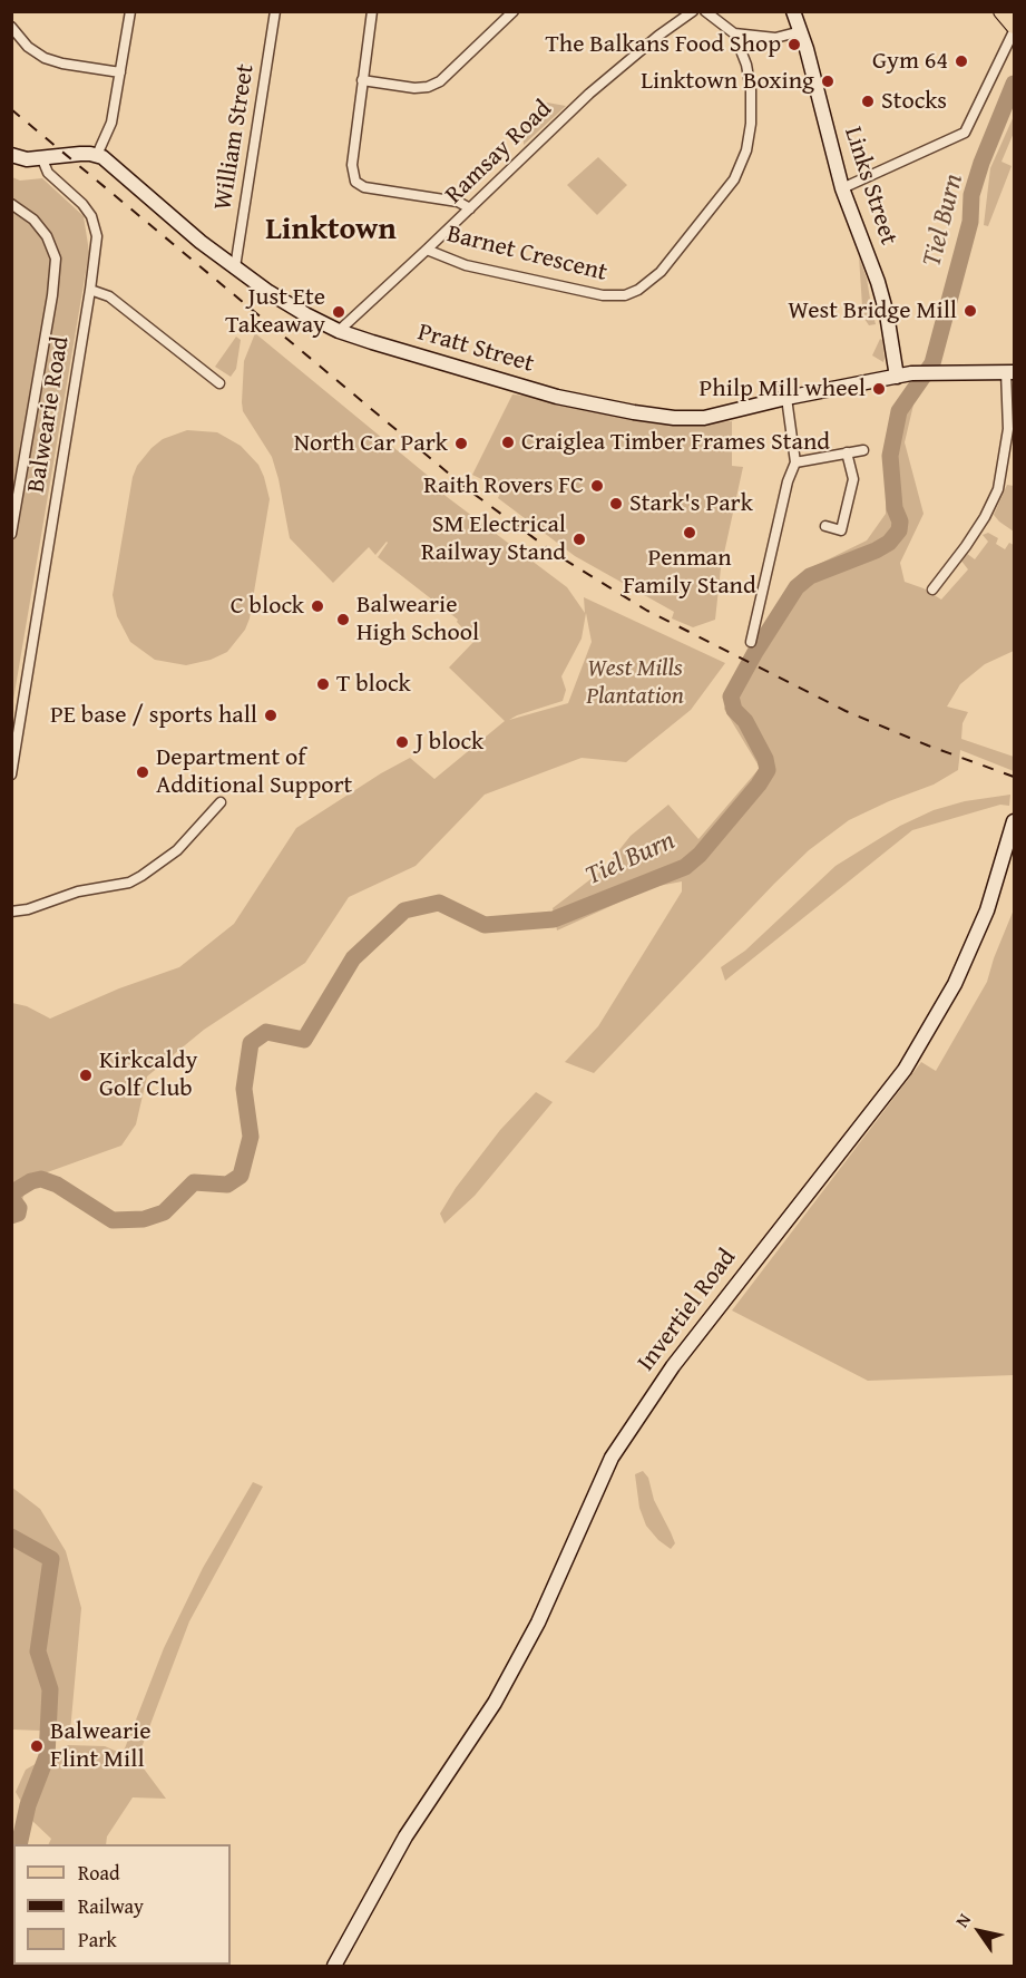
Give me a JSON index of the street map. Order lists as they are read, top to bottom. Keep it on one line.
{"streets":{"main road":["Links Street","Pratt Street","Invertiel Road"],"street":["William Street","Ramsay Road","Barnet Crescent","Balwearie Road"]},"crossings":[["William Street","Pratt Street"],["Ramsay Road","Barnet Crescent"],["Ramsay Road","Pratt Street"],["Links Street","Pratt Street"]],"districts":["Linktown"],"water":["Tiel Burn"],"parks":["West Mills Plantation"],"places":["The Balkans Food Shop","Gym 64","Linktown Boxing","Stocks","West Bridge Mill","Just Ete Takeaway","Philp Mill wheel","Craiglea Timber Frames Stand","North Car Park","Raith Rovers FC","Stark's Park","Penman Family Stand","SM Electrical Railway Stand","C block","Balwearie High School","T block","PE base / sports hall","J block","Department of Additional Support","Kirkcaldy Golf Club","Balwearie Flint Mill"],"legend":["Road","Railway","Park"],"north":"top left"}
